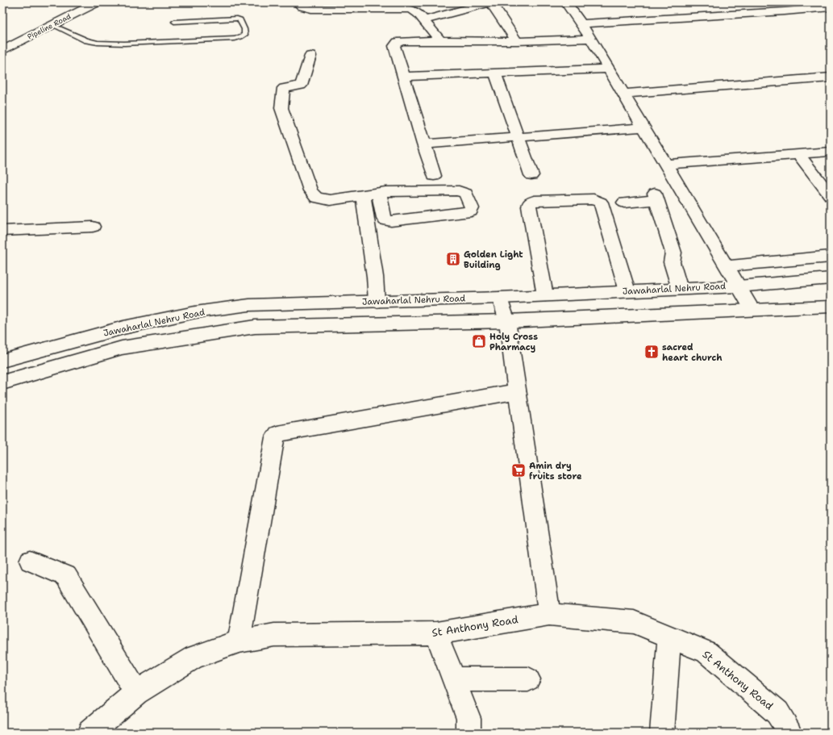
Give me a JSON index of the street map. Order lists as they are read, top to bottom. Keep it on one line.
{"streets":{"street":["Pipeline Road","Jawaharlal Nehru Road","St Anthony Road"]},"places":{"building":["Golden Light Building"],"shop":["Holy Cross Pharmacy"],"church":["sacred heart church"],"supermarket":["Amin dry fruits store"]}}
